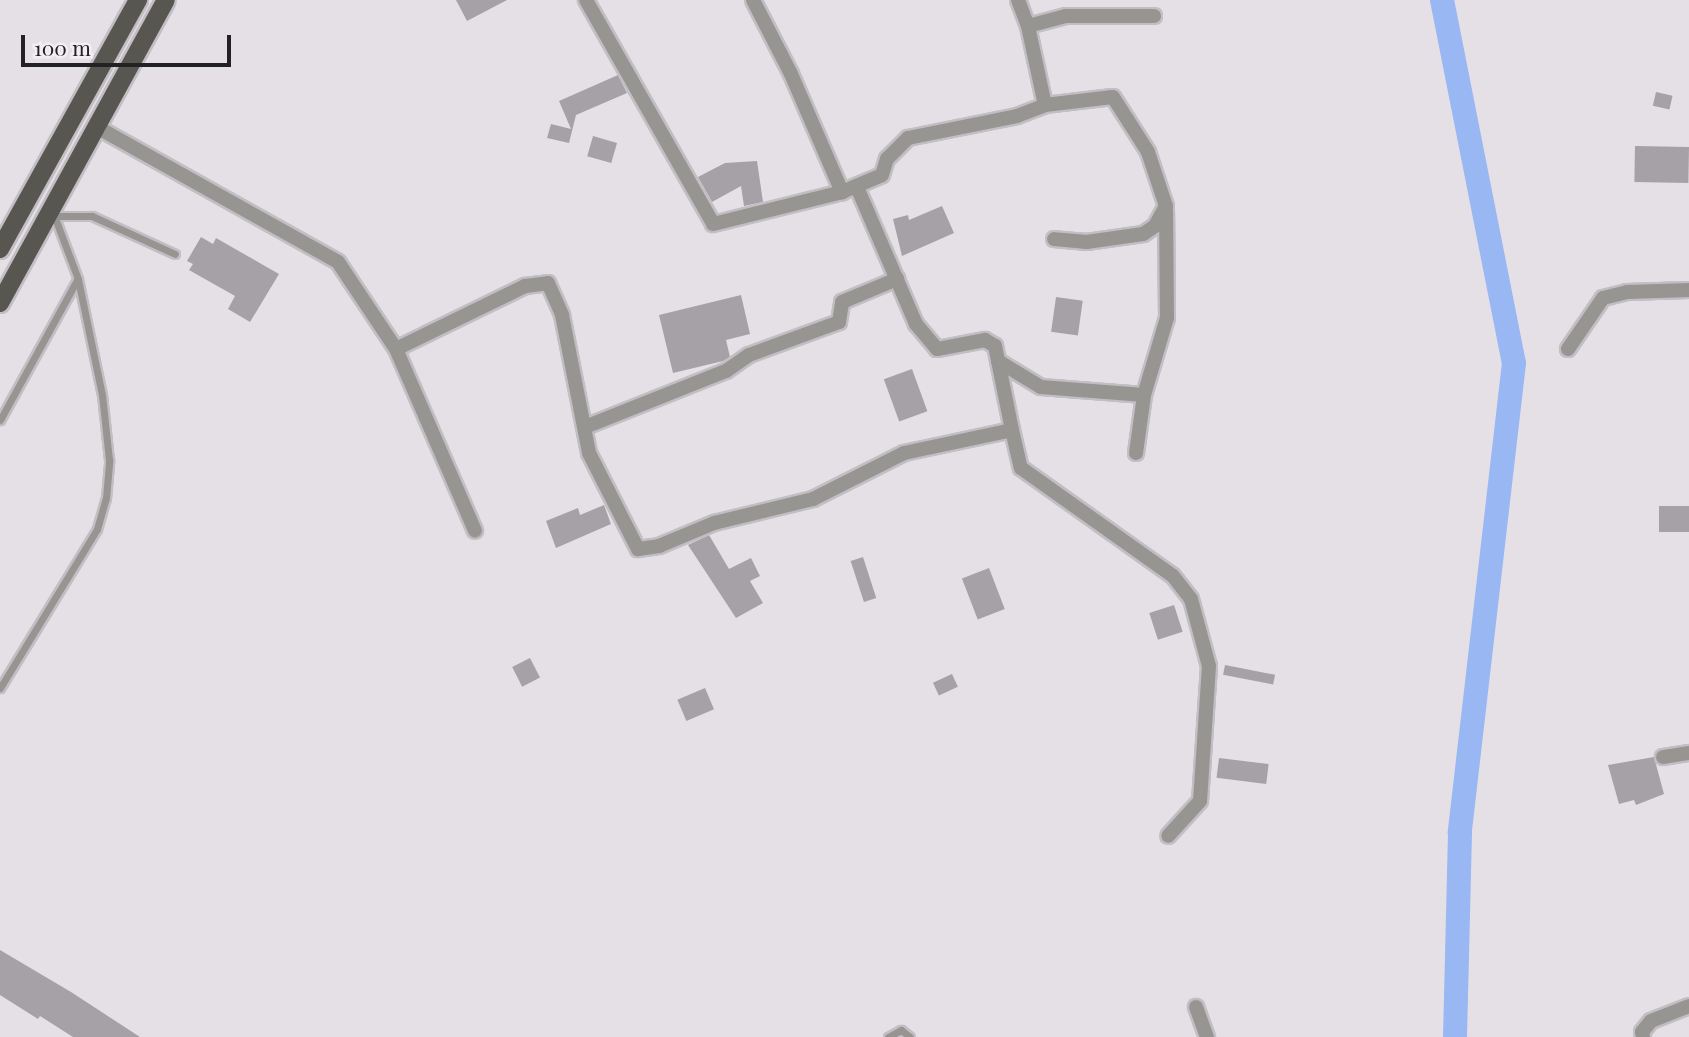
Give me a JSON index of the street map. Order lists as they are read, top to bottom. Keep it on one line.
{"scale_bar":"100 m"}
